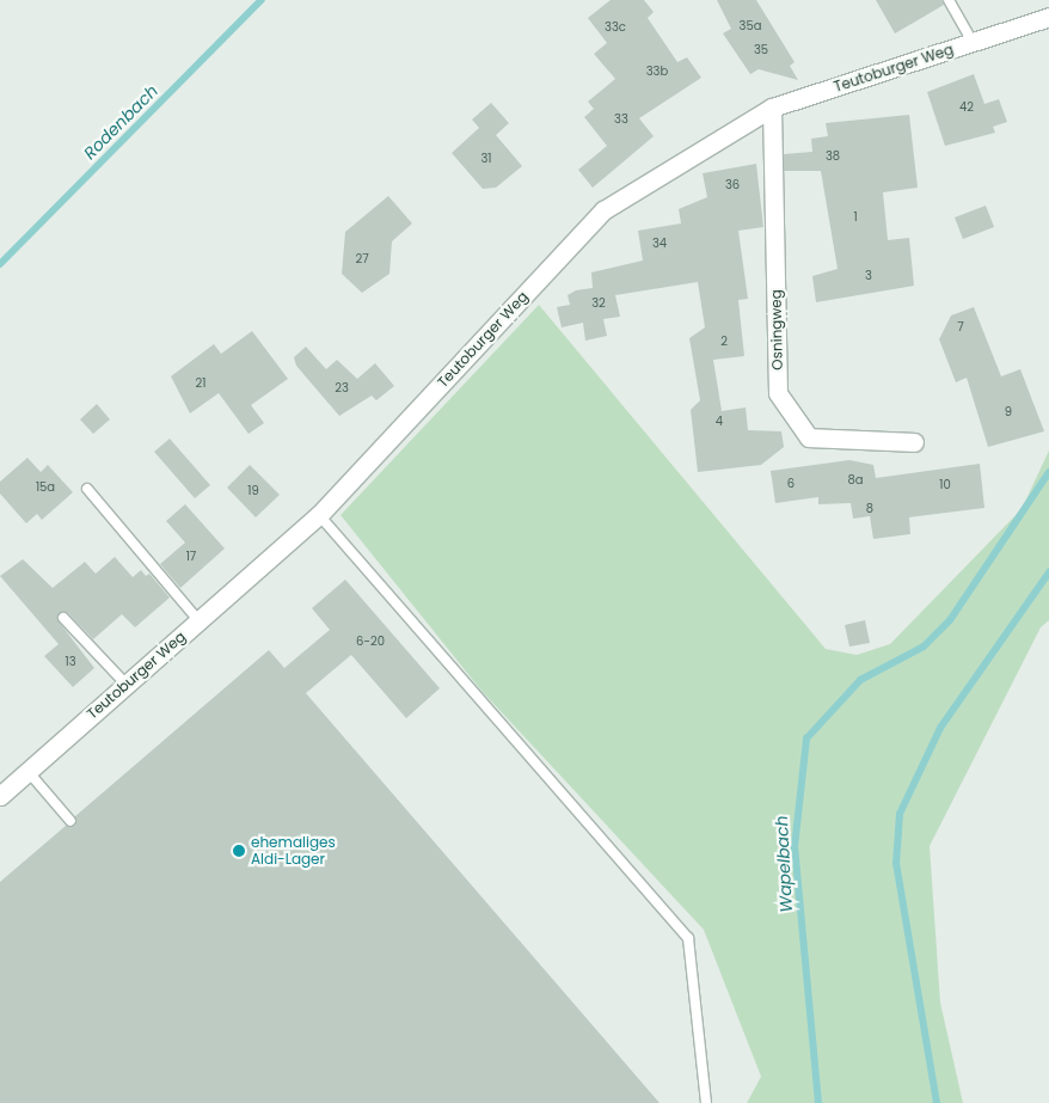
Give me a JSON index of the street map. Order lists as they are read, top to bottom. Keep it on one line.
{"streets":{"street":["Teutoburger Weg","Osningweg"]},"crossings":[["Teutoburger Weg","Osningweg"]],"water":["Rodenbach","Wapelbach"],"places":["ehemaliges Aldi-Lager"],"house_numbers":["35a","33c","35","33b","42","33","38","31","36","1","34","27","3","32","7","2","21","23","9","4","8a","6","10","15a","19","8","17","6-20","13"]}
